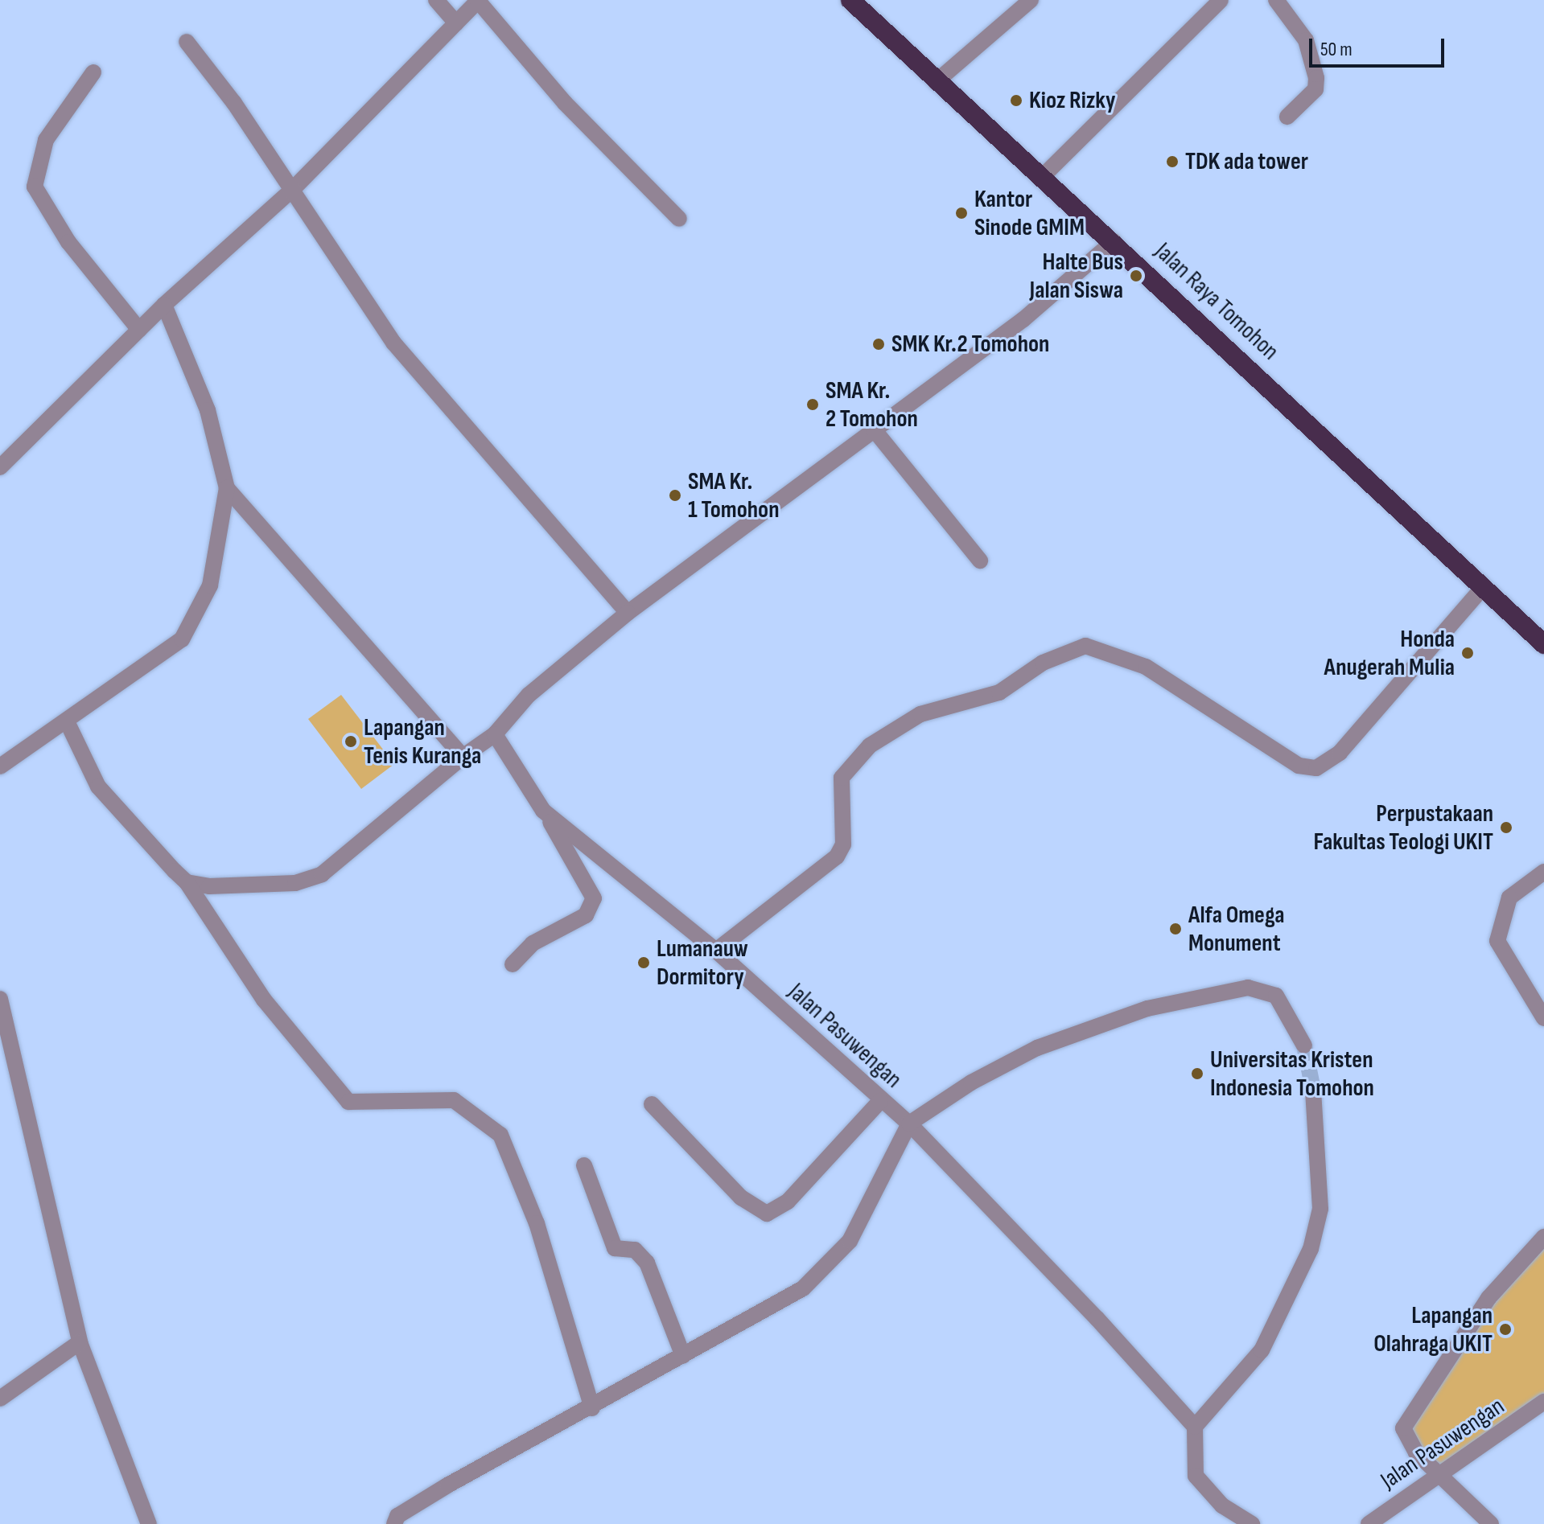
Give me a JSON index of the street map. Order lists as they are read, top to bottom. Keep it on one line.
{"streets":{"highway":["Jalan Raya Tomohon"],"street":["Jalan Pasuwengan"]},"places":["Kioz Rizky","TDK ada tower","Kantor Sinode GMIM","Halte Bus Jalan Siswa","SMK Kr.2 Tomohon","SMA Kr. 2 Tomohon","SMA Kr. 1 Tomohon","Honda Anugerah Mulia","Lapangan Tenis Kuranga","Perpustakaan Fakultas Teologi UKIT","Alfa Omega Monument","Lumanauw Dormitory","Universitas Kristen Indonesia Tomohon","Lapangan Olahraga UKIT"],"scale_bar":"50 m"}
